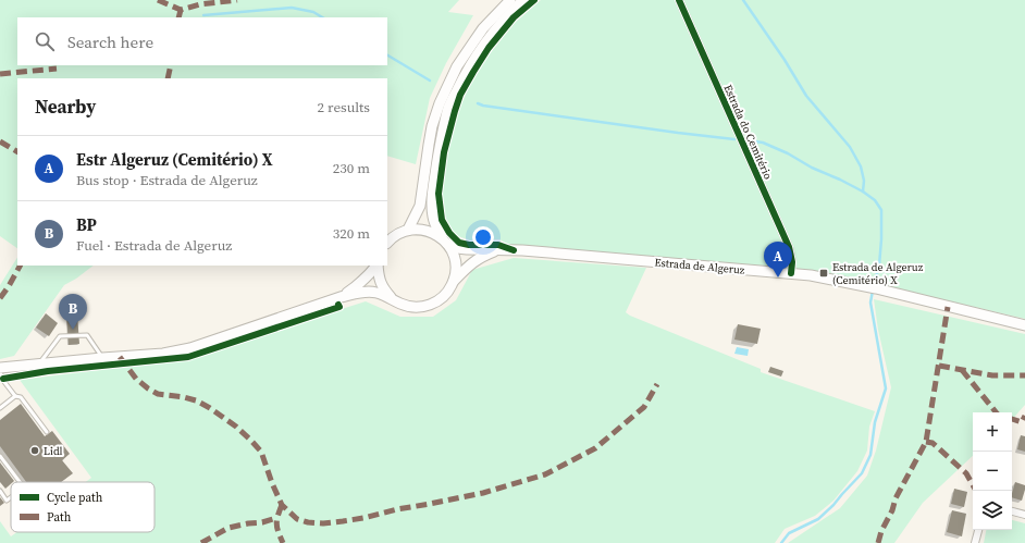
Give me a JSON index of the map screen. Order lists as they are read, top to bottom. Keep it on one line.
{"streets":{"main road":["Estrada de Algeruz"],"street":["Estrada do Cemitério"]},"crossings":[["Estrada do Cemitério","Estrada de Algeruz"]],"places":{"transit":["Estrada de Algeruz (Cemitério) X"],"other":["Lidl"]},"legend":["Cycle path","Path"],"page":{"search":"Search here","heading":["Nearby","2 results"],"list":[{"mark":"A","name":"Estr Algeruz (Cemitério) X","note":"Bus stop · Estrada de Algeruz","value":"230 m"},{"mark":"B","name":"BP","note":"Fuel · Estrada de Algeruz","value":"320 m"}],"pins":["A","B"],"map_buttons":["+","−"]}}
